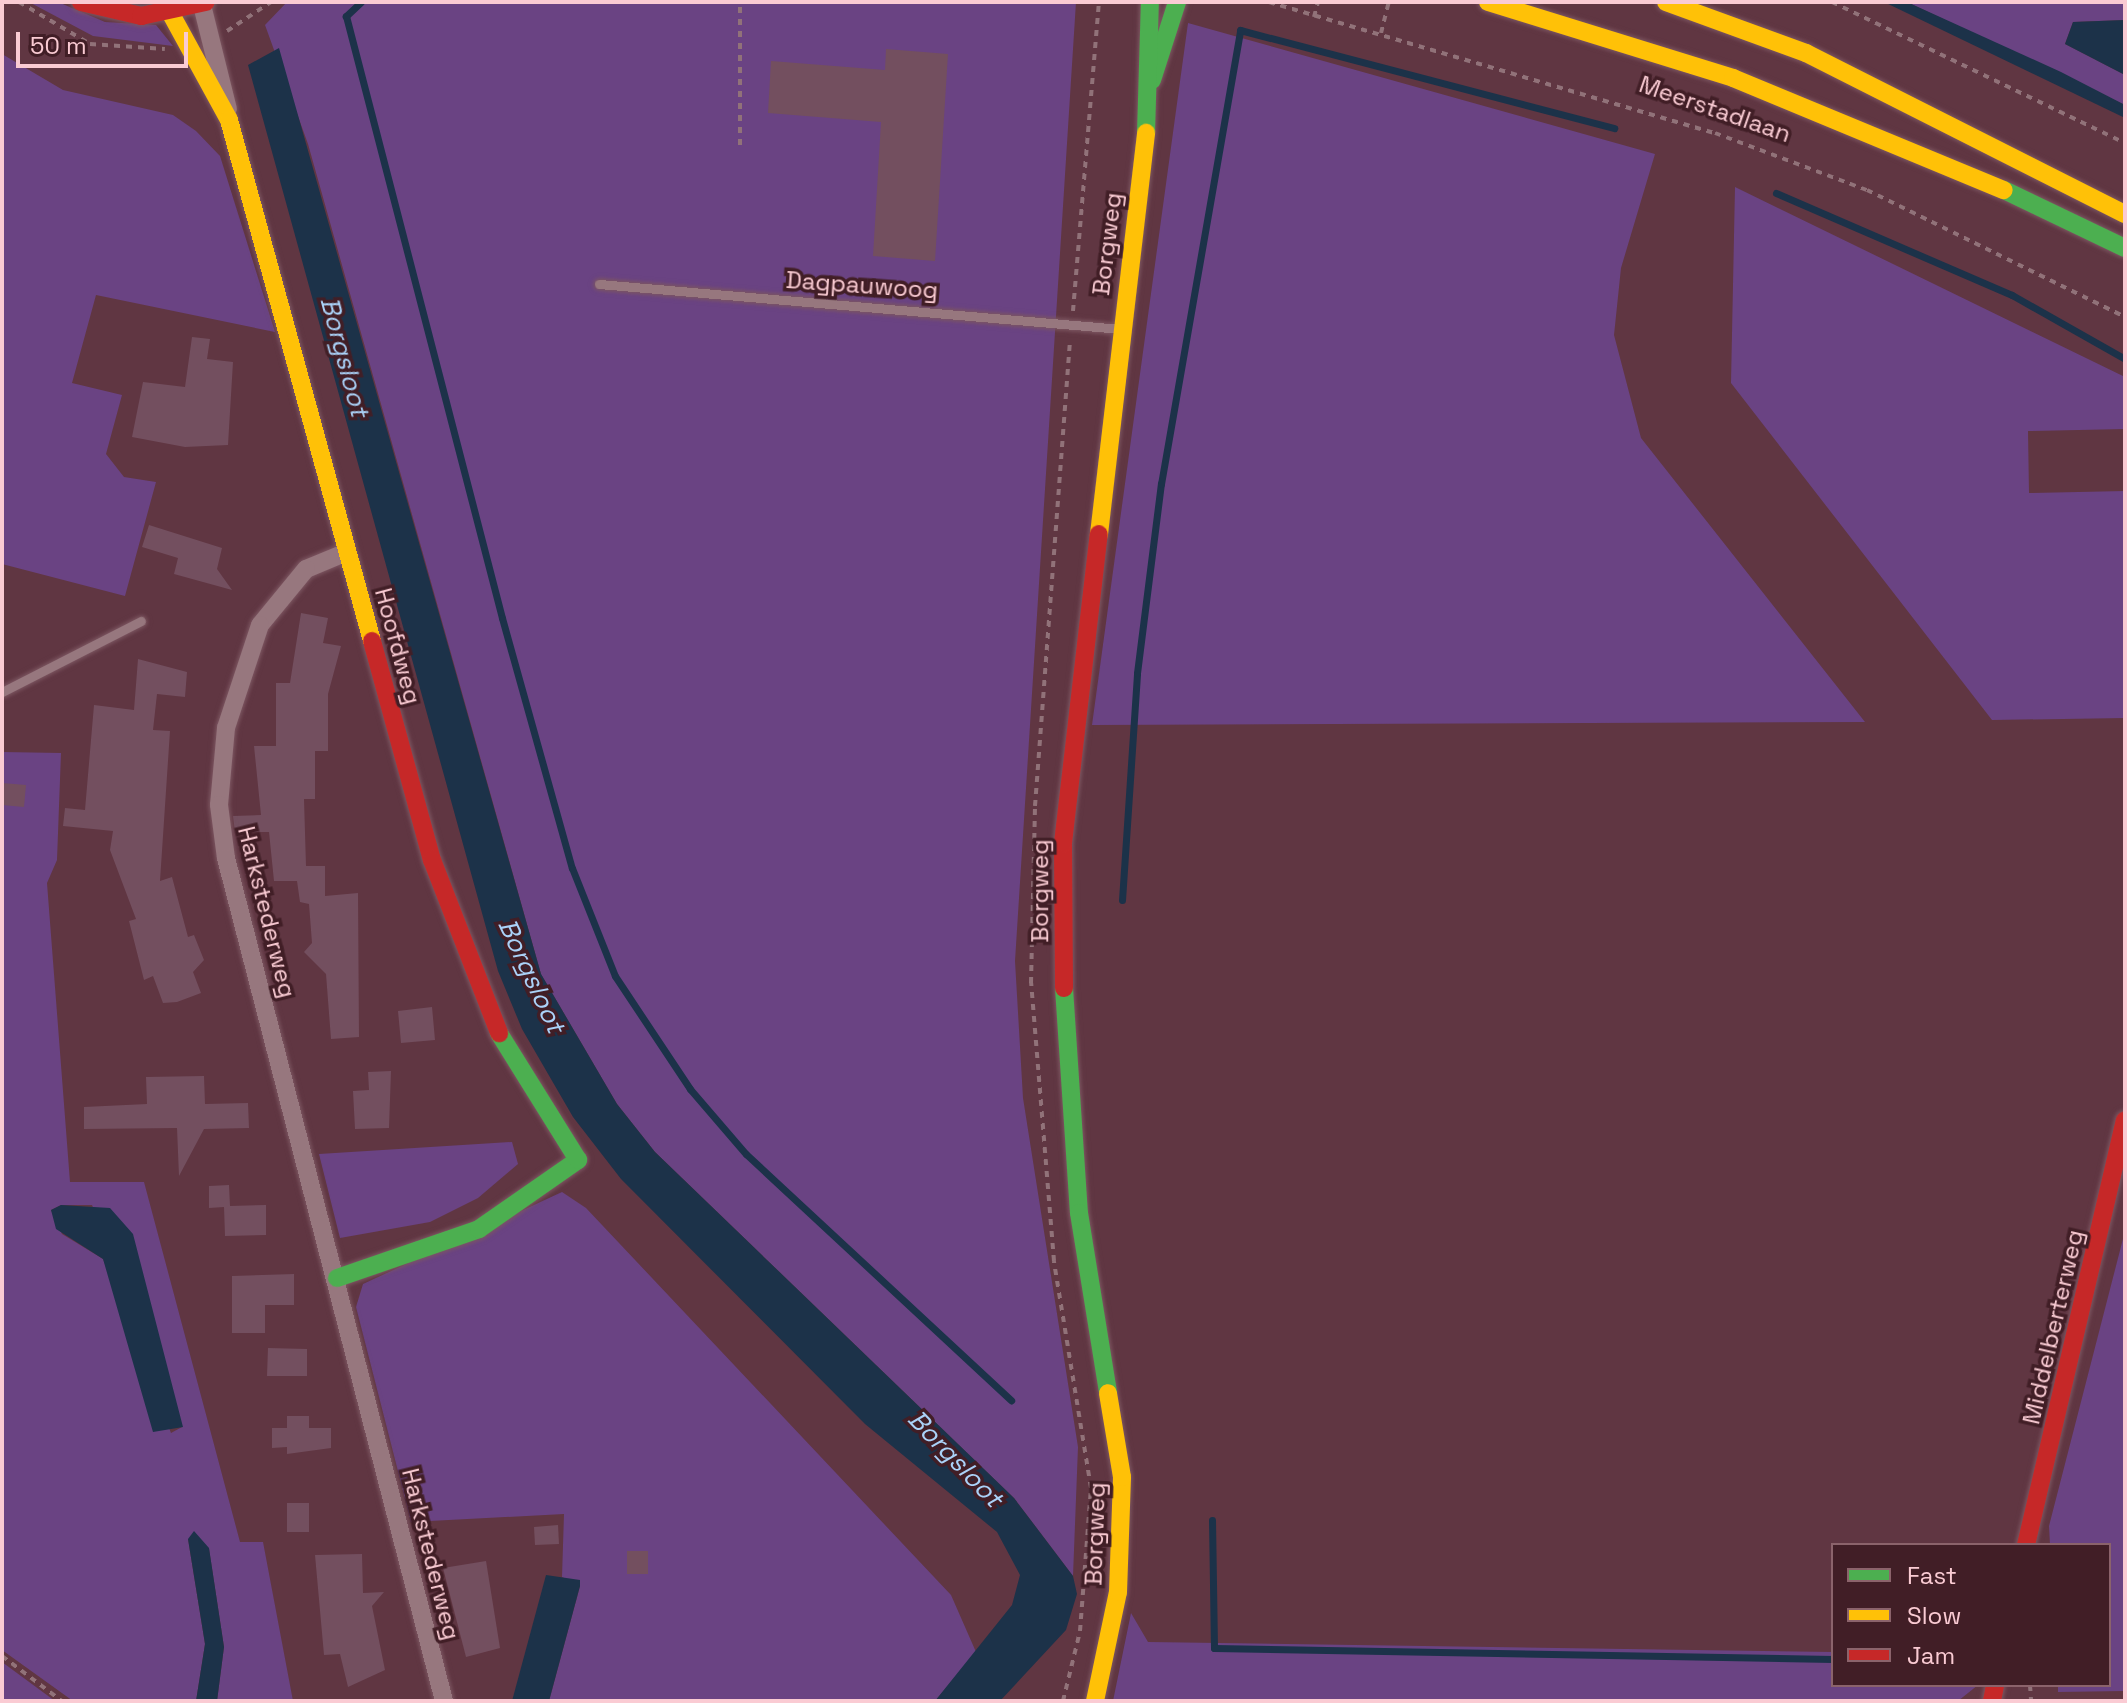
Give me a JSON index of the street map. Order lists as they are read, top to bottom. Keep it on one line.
{"streets":{"main road":["Meerstadlaan","Borgweg","Hoofdweg","Middelberterweg"],"street":["Harkstederweg"],"lane":["Dagpauwoog"]},"crossings":[["Borgweg","Dagpauwoog"],["Hoofdweg","Harkstederweg"]],"water":["Borgsloot"],"legend":["Fast","Slow","Jam"],"scale_bar":"50 m"}
